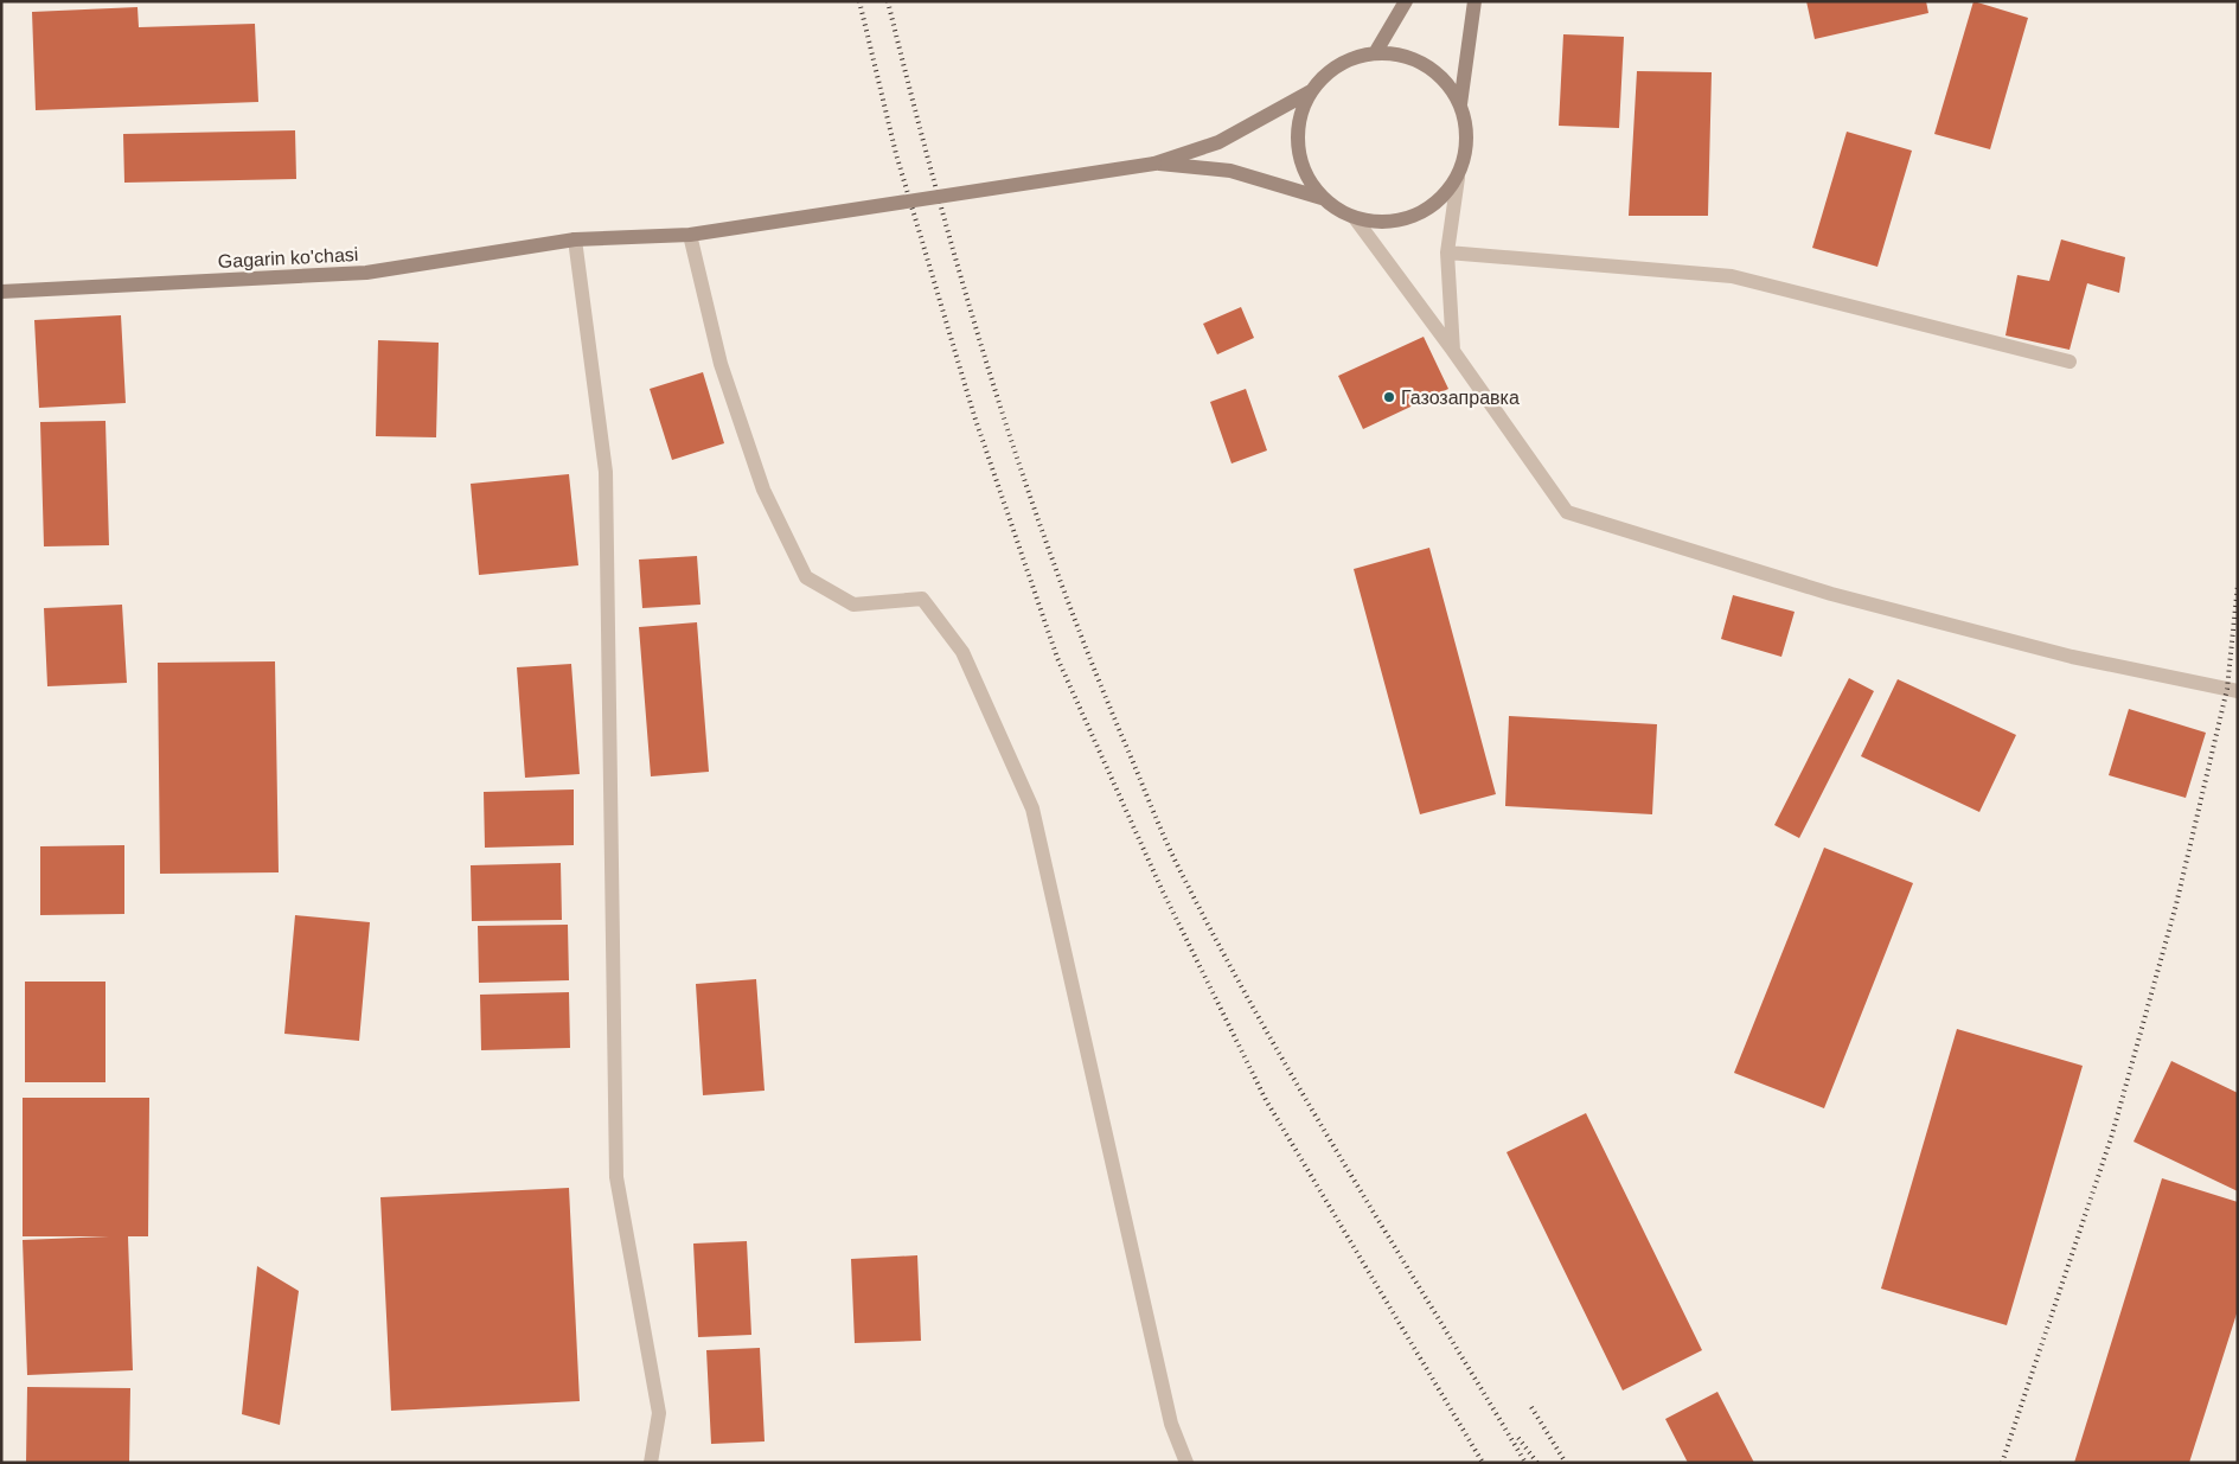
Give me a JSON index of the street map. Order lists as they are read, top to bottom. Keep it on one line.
{"streets":{"main road":["Gagarin ko'chasi"]},"places":["Газозаправка"]}
